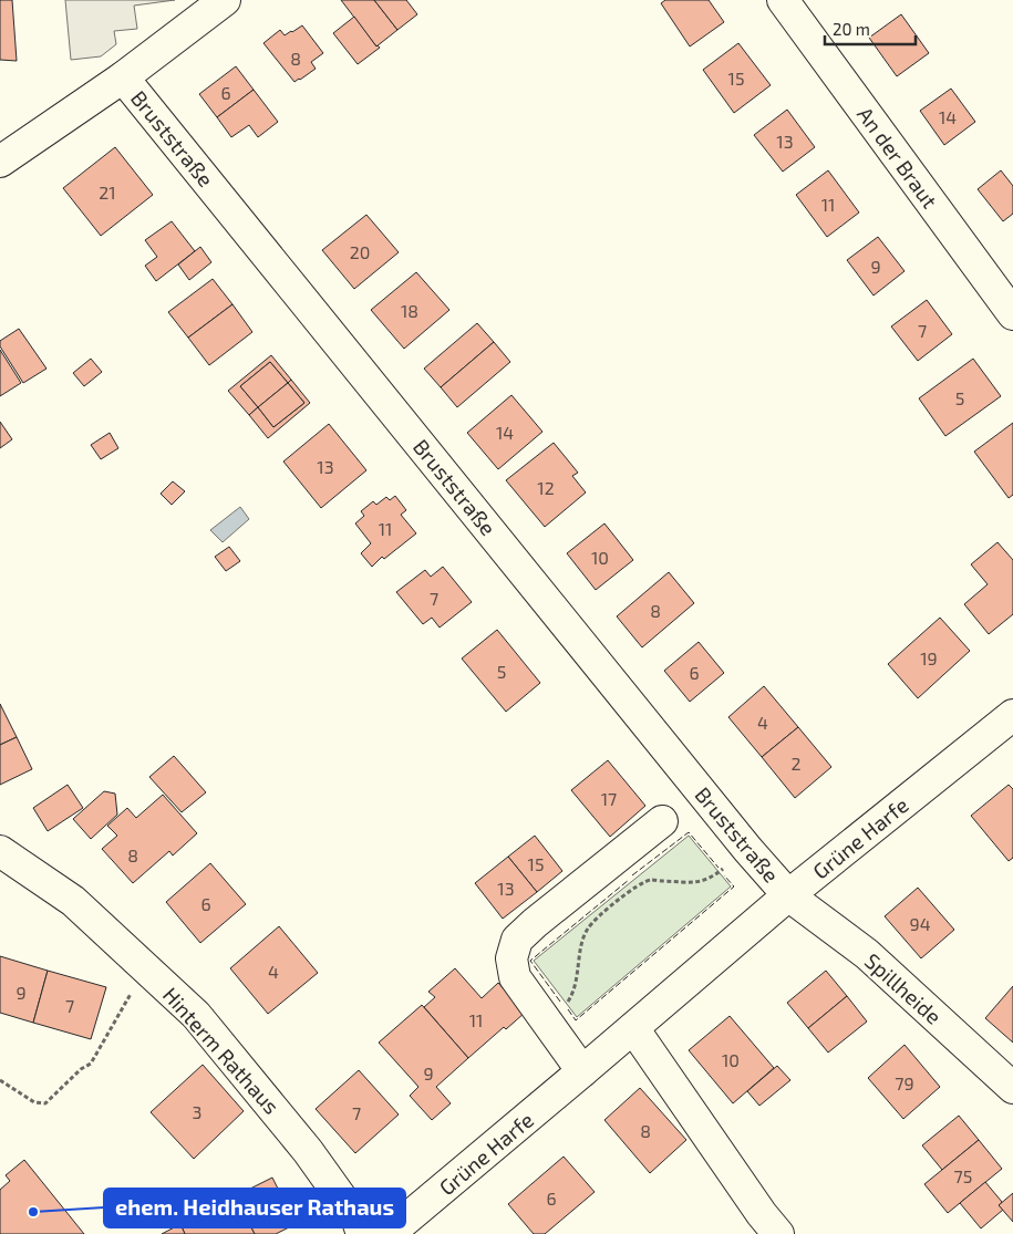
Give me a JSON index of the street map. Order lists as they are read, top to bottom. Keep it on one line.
{"streets":{"street":["Bruststraße","An der Braut","Grüne Harfe","Spillheide","Hinterm Rathaus"]},"crossings":[["Bruststraße","Grüne Harfe"],["Bruststraße","Spillheide"],["Grüne Harfe","Spillheide"]],"places":["ehem. Heidhauser Rathaus"],"house_numbers":["8","15","6","14","13","21","11","20","9","18","7","5","14","13","12","11","10","7","8","19","5","6","4","2","17","8","15","13","6","94","4","9","7","11","10","9","79","3","7","8","75","6"],"scale_bar":"20 m"}
